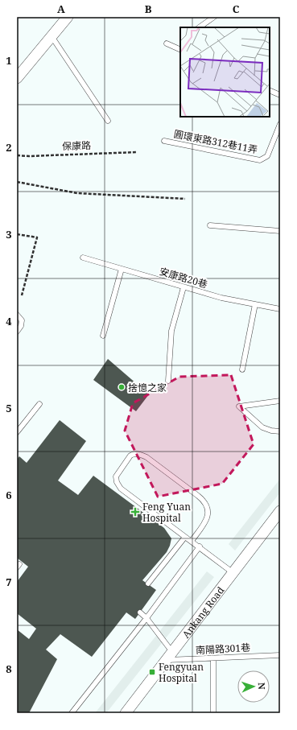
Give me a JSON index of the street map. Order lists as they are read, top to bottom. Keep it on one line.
{"streets":{"street":["Ankang Road"],"lane":["圓環東路312巷11弄","安康路20巷","南陽路301巷"],"path":["保康路"]},"crossings":[["Ankang Road","南陽路301巷"]],"places":{"other":["捨憶之家"],"health":["Feng Yuan Hospital"],"transit":["Fengyuan Hospital"]},"north":"right","grid":{"columns":["A","B","C"],"rows":["1","2","3","4","5","6","7","8"]}}
